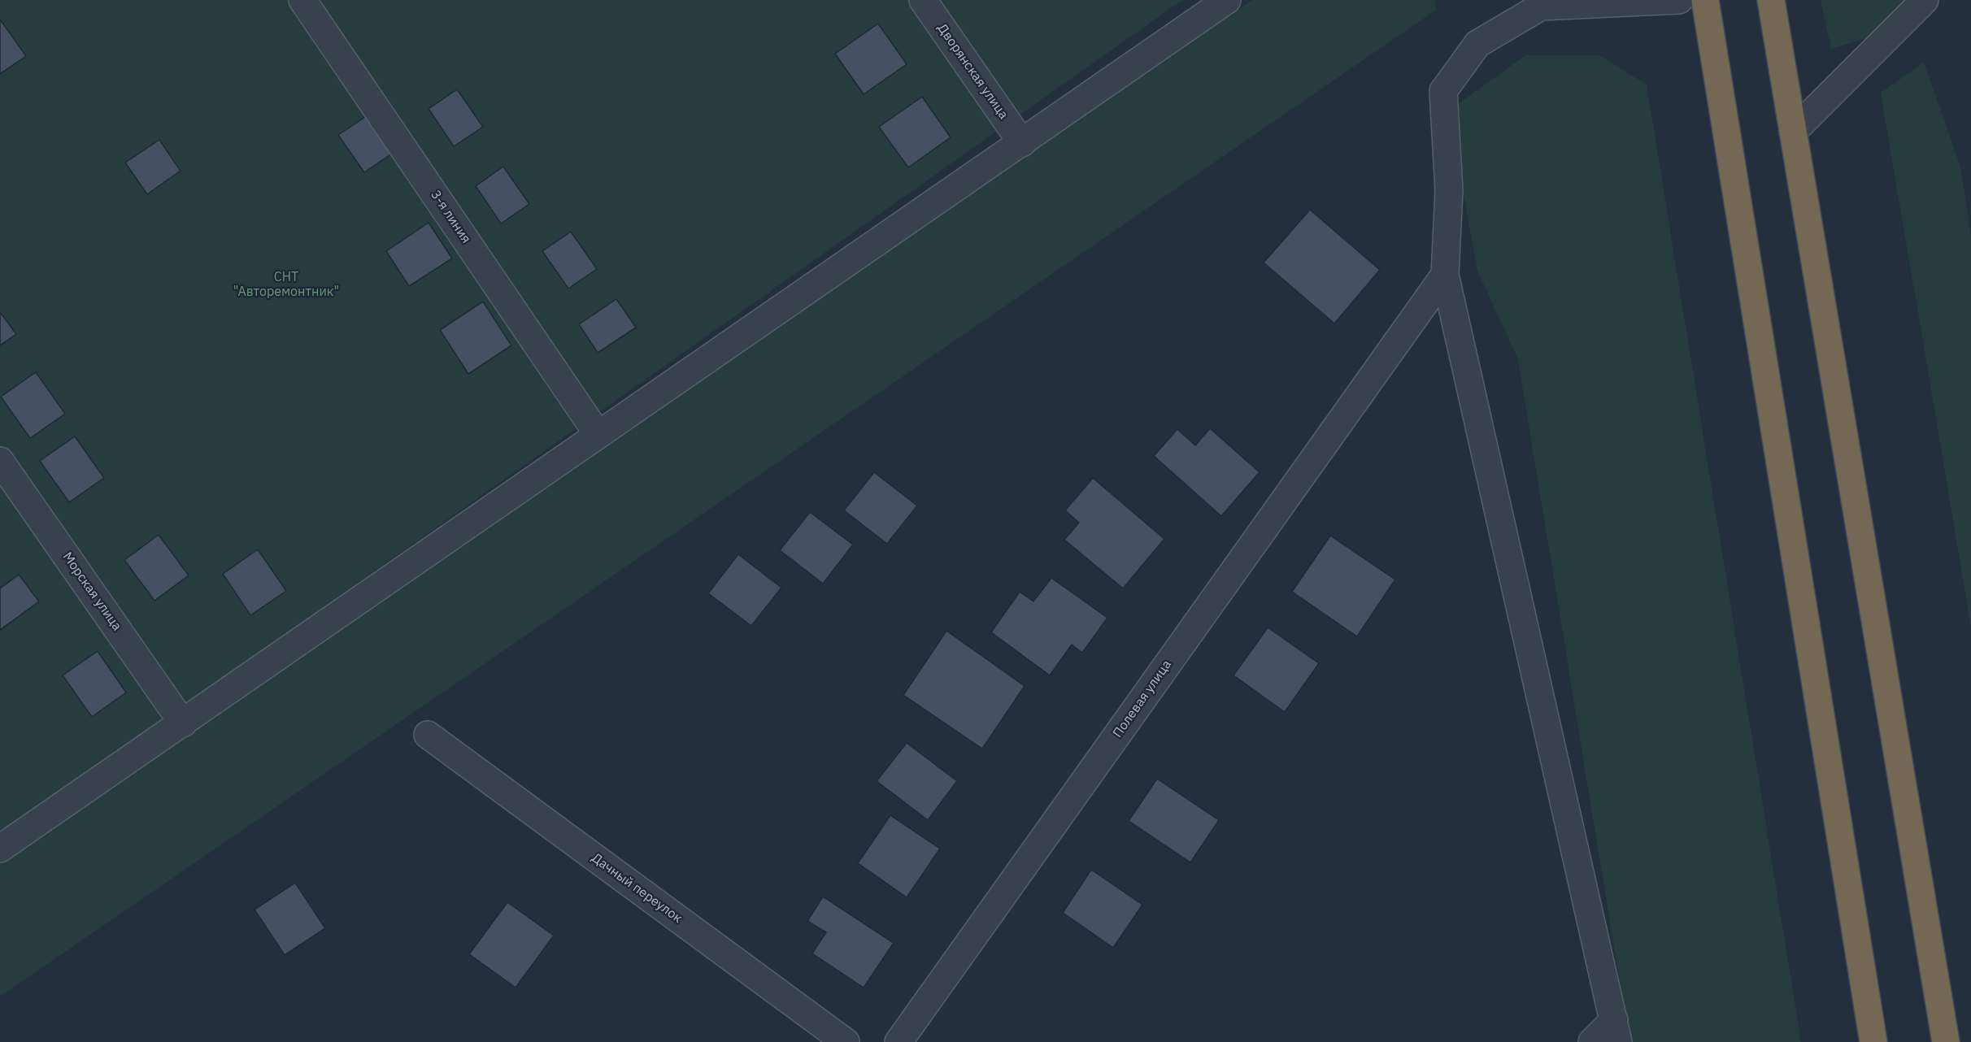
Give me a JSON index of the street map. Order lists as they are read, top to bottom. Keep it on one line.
{"streets":{"street":["Дворянская улица","3-я линия","Морская улица","Полевая улица","Дачный переулок"]},"parks":["СНТ \"Авторемонтник\""]}
